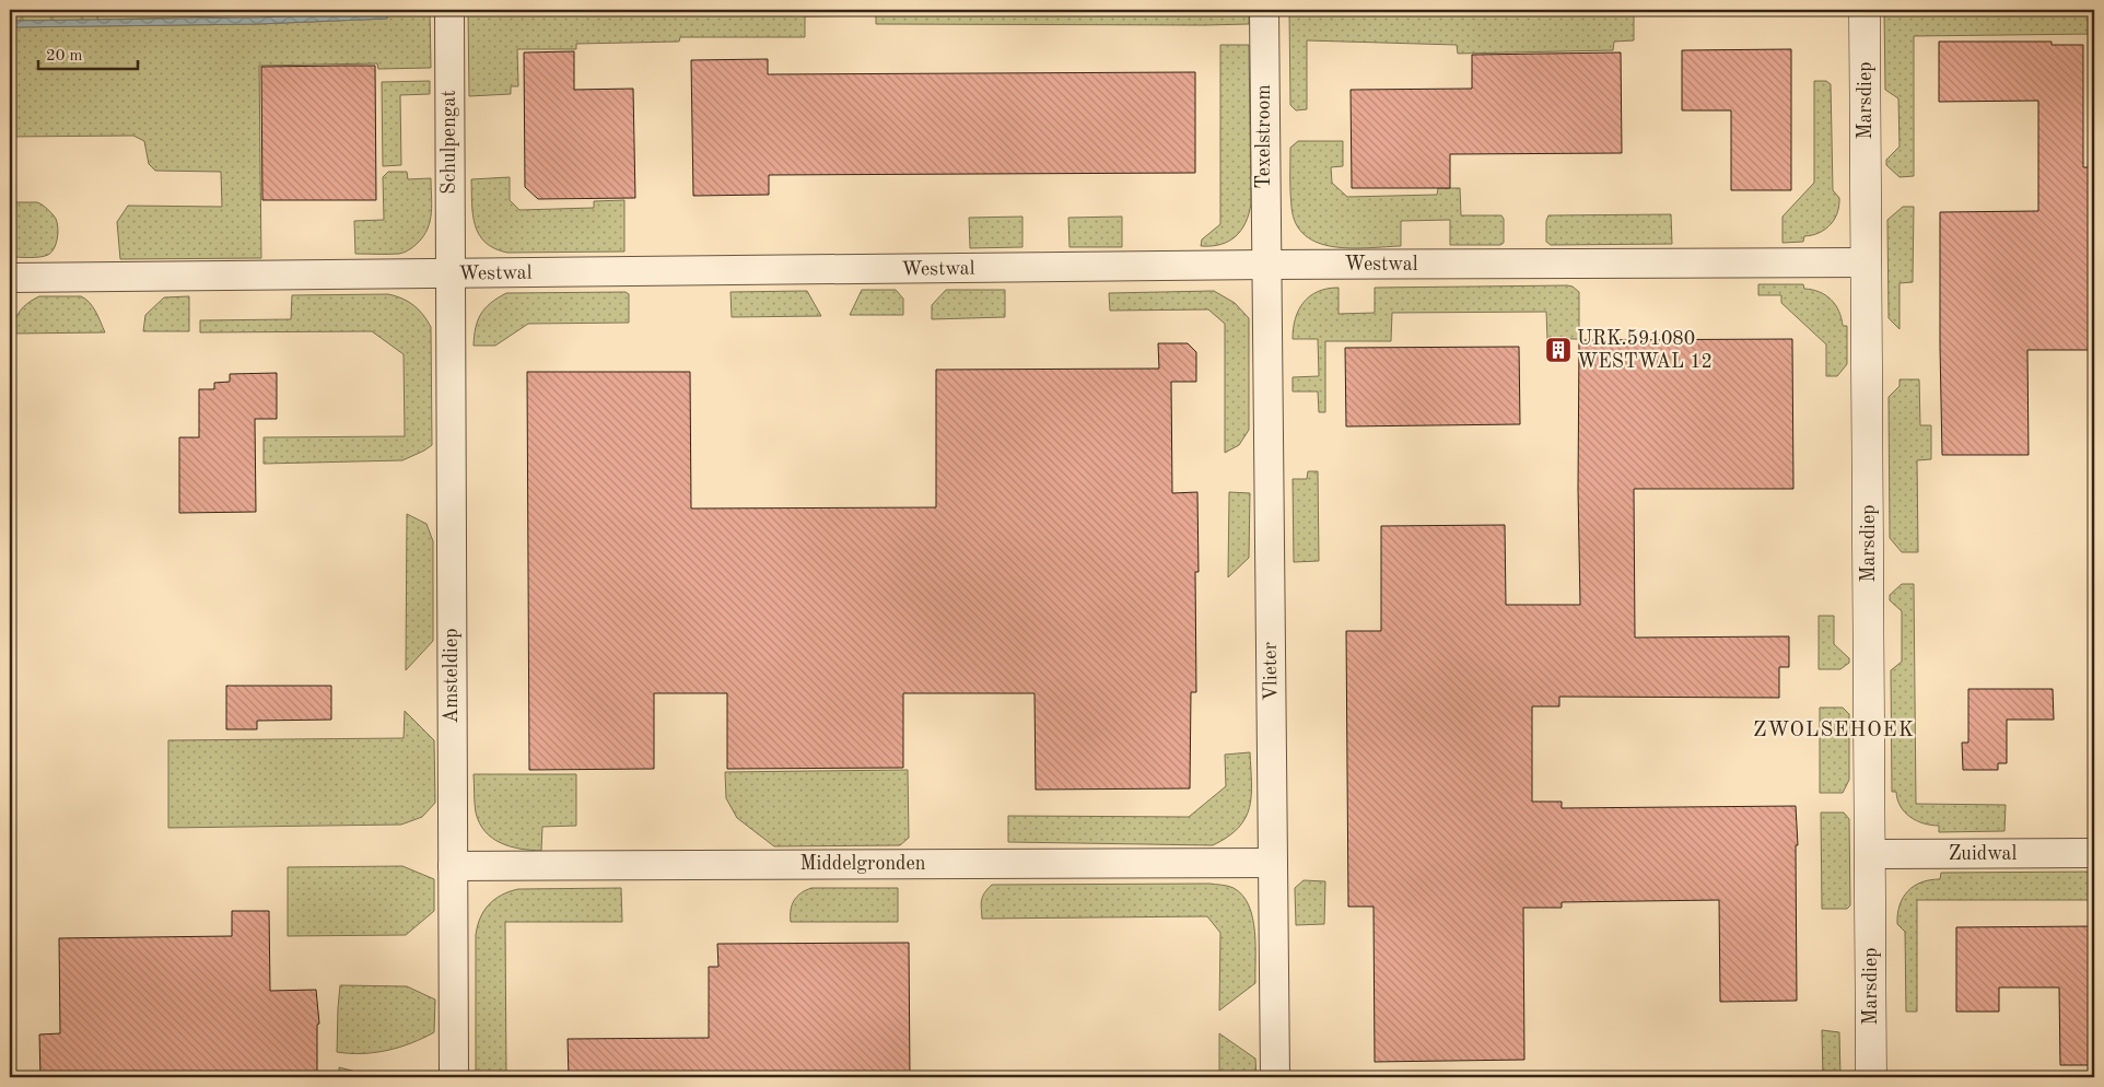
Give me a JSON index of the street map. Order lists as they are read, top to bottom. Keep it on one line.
{"streets":{"street":["Marsdiep","Texelstroom","Schulpengat","Westwal","Vlieter","Amsteldiep","Zuidwal","Middelgronden"]},"crossings":[["Marsdiep","Westwal"],["Marsdiep","Zuidwal"],["Texelstroom","Westwal"],["Texelstroom","Vlieter"],["Schulpengat","Westwal"],["Schulpengat","Amsteldiep"],["Westwal","Vlieter"],["Westwal","Amsteldiep"],["Vlieter","Middelgronden"],["Amsteldiep","Middelgronden"]],"districts":["ZWOLSEHOEK"],"places":{"building":["URK.591080 WESTWAL 12"]},"scale_bar":"20 m"}
